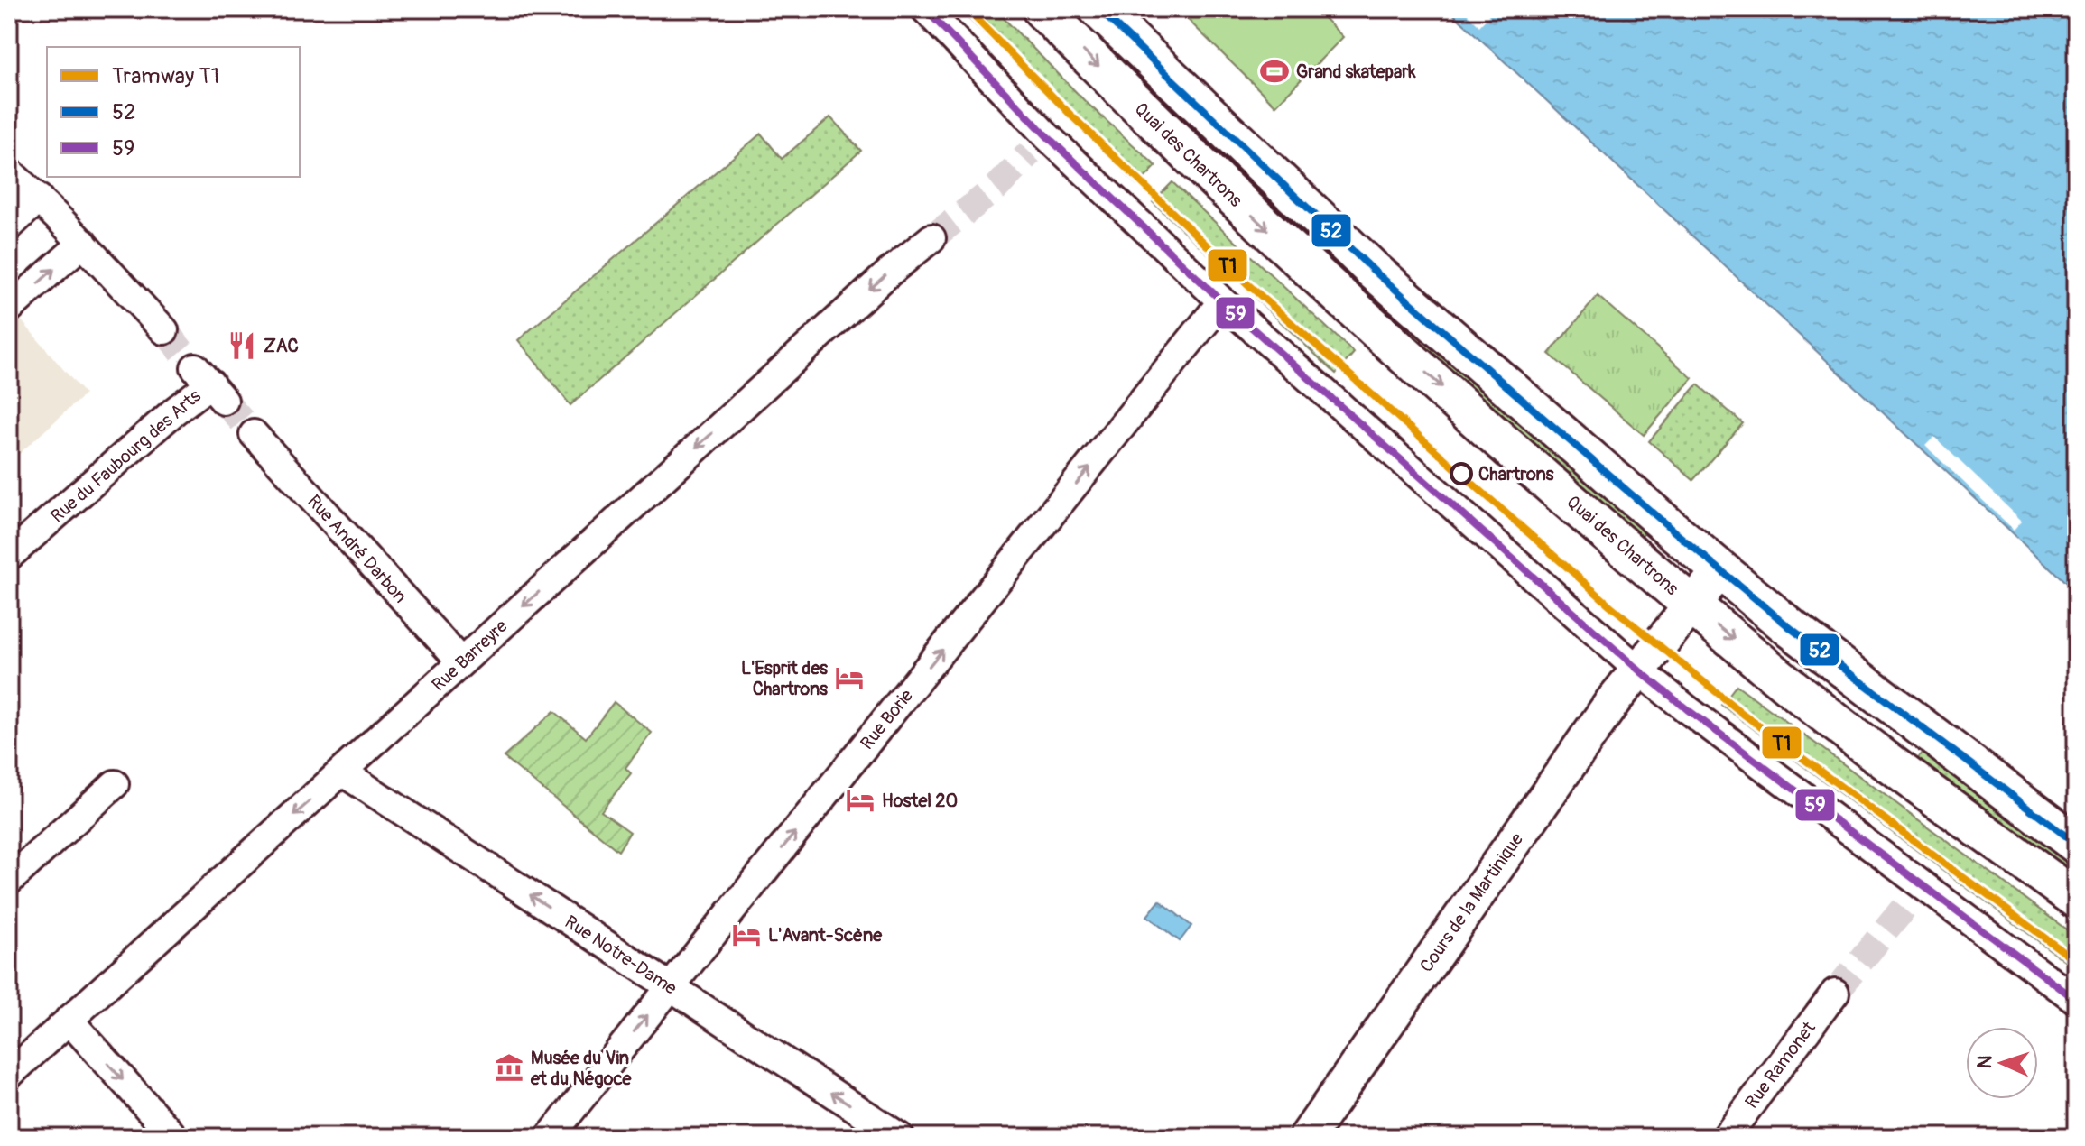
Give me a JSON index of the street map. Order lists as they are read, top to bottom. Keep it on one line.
{"streets":{"main road":["Quai des Chartrons"],"street":["Rue du Faubourg des Arts","Rue André Darbon","Rue Barreyre","Rue Borie","Cours de la Martinique","Rue Notre-Dame","Rue Ramonet"]},"crossings":[["Quai des Chartrons","Cours de la Martinique"],["Rue André Darbon","Rue Barreyre"],["Rue Barreyre","Rue Notre-Dame"],["Rue Borie","Rue Notre-Dame"]],"one_way":["Rue Barreyre","Rue Borie","Rue Notre-Dame"],"places":{"sports":["Grand skatepark"],"restaurant":["ZAC"],"other":["Chartrons"],"hotel":["L'Esprit des Chartrons","Hostel 20","L'Avant-Scène"],"museum":["Musée du Vin et du Négoce"]},"lines":["tram line T1","transit line 52","transit line 59"],"legend":["Tramway T1","52","59"],"north":"left"}
